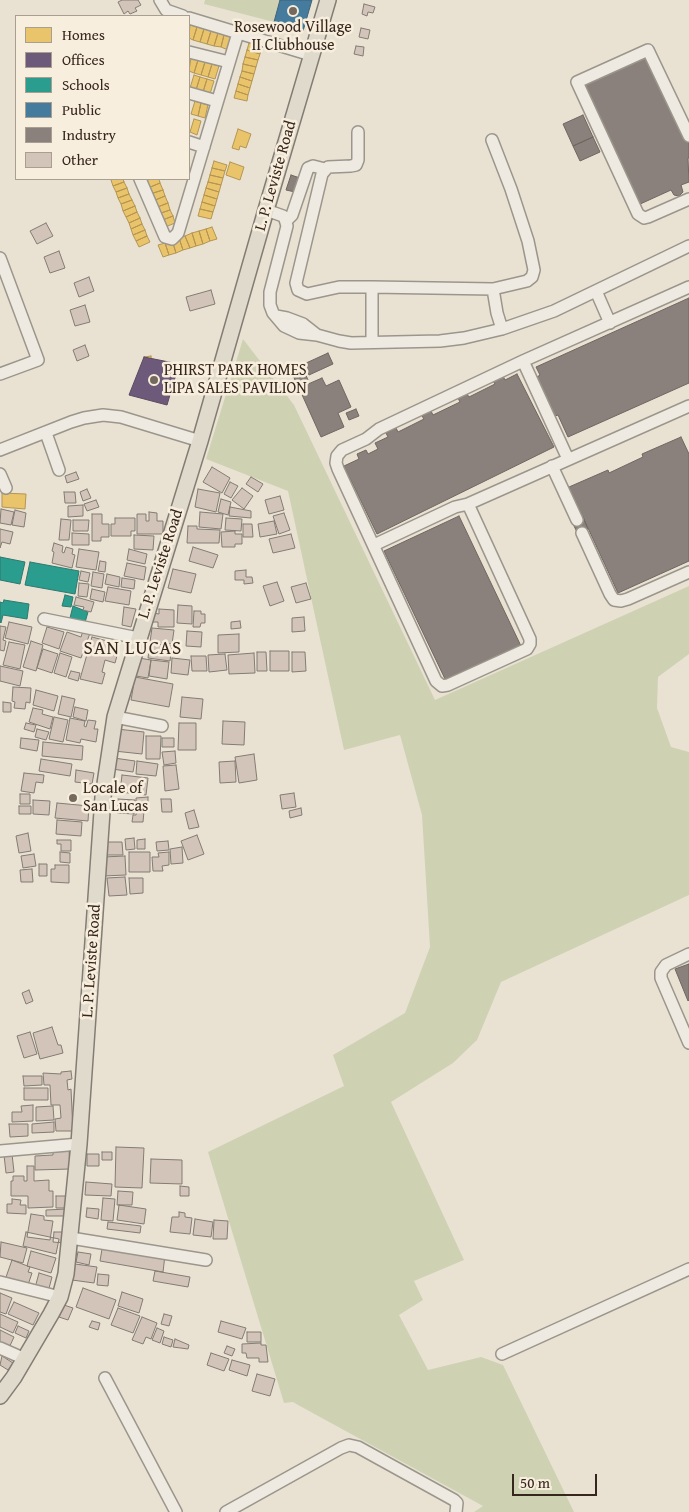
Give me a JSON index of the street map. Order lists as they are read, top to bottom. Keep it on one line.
{"streets":{"main road":["L. P. Leviste Road"]},"districts":["SAN LUCAS"],"places":["Rosewood Village II Clubhouse","PHIRST PARK HOMES LIPA SALES PAVILION","Locale of San Lucas"],"legend":["Homes","Offices","Schools","Public","Industry","Other"],"scale_bar":"50 m"}
